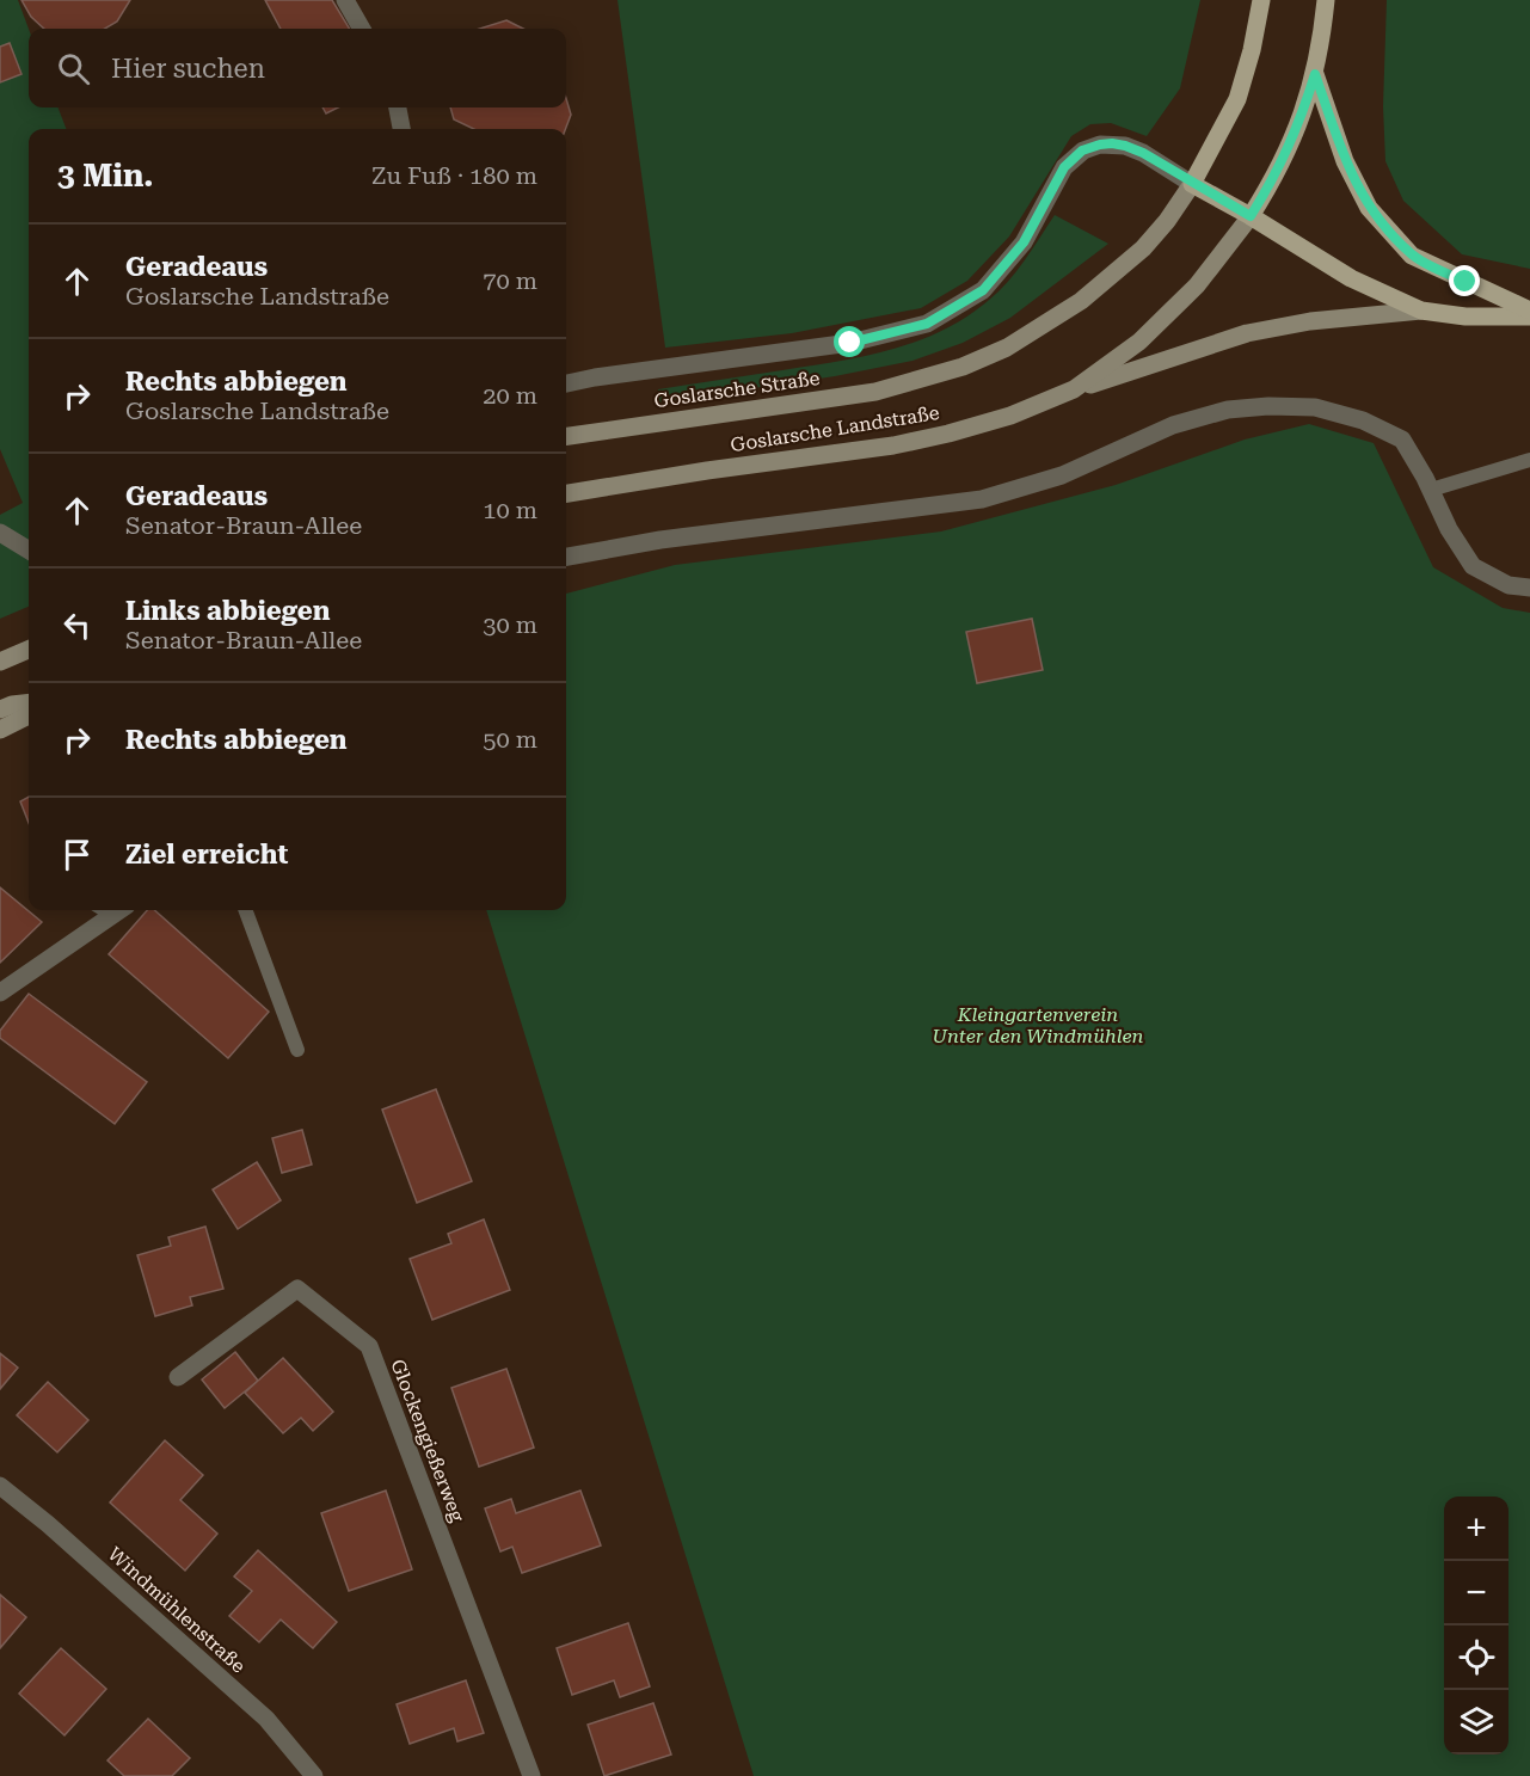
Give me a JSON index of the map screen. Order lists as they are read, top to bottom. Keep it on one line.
{"streets":{"main road":["Goslarsche Straße","Goslarsche Landstraße"],"street":["Glockengießerweg","Windmühlenstraße"]},"parks":["Kleingartenverein Unter den Windmühlen"],"page":{"search":"Hier suchen","heading":["3 Min.","Zu Fuß · 180 m"],"list":[["Geradeaus","Goslarsche Landstraße","70 m"],["Rechts abbiegen","Goslarsche Landstraße","20 m"],["Geradeaus","Senator-Braun-Allee","10 m"],["Links abbiegen","Senator-Braun-Allee","30 m"],["Rechts abbiegen","50 m"],"Ziel erreicht"],"map_buttons":["+","−"]}}
